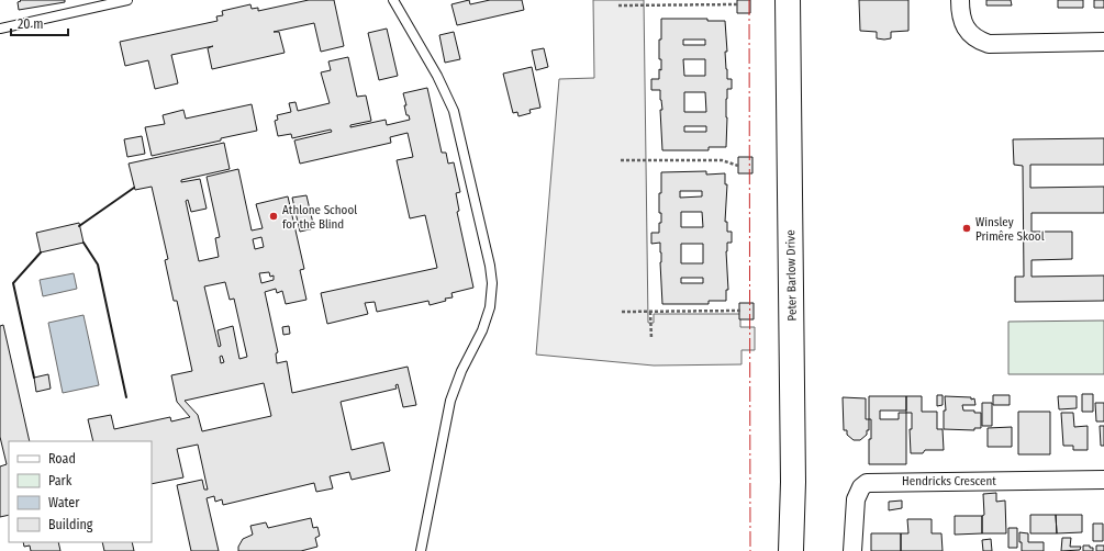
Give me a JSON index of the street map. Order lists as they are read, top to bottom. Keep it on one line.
{"streets":{"street":["Peter Barlow Drive","Hendricks Crescent"]},"places":["Athlone School for the Blind","Winsley Primêre Skool"],"legend":["Road","Park","Water","Building"],"scale_bar":"20 m"}
